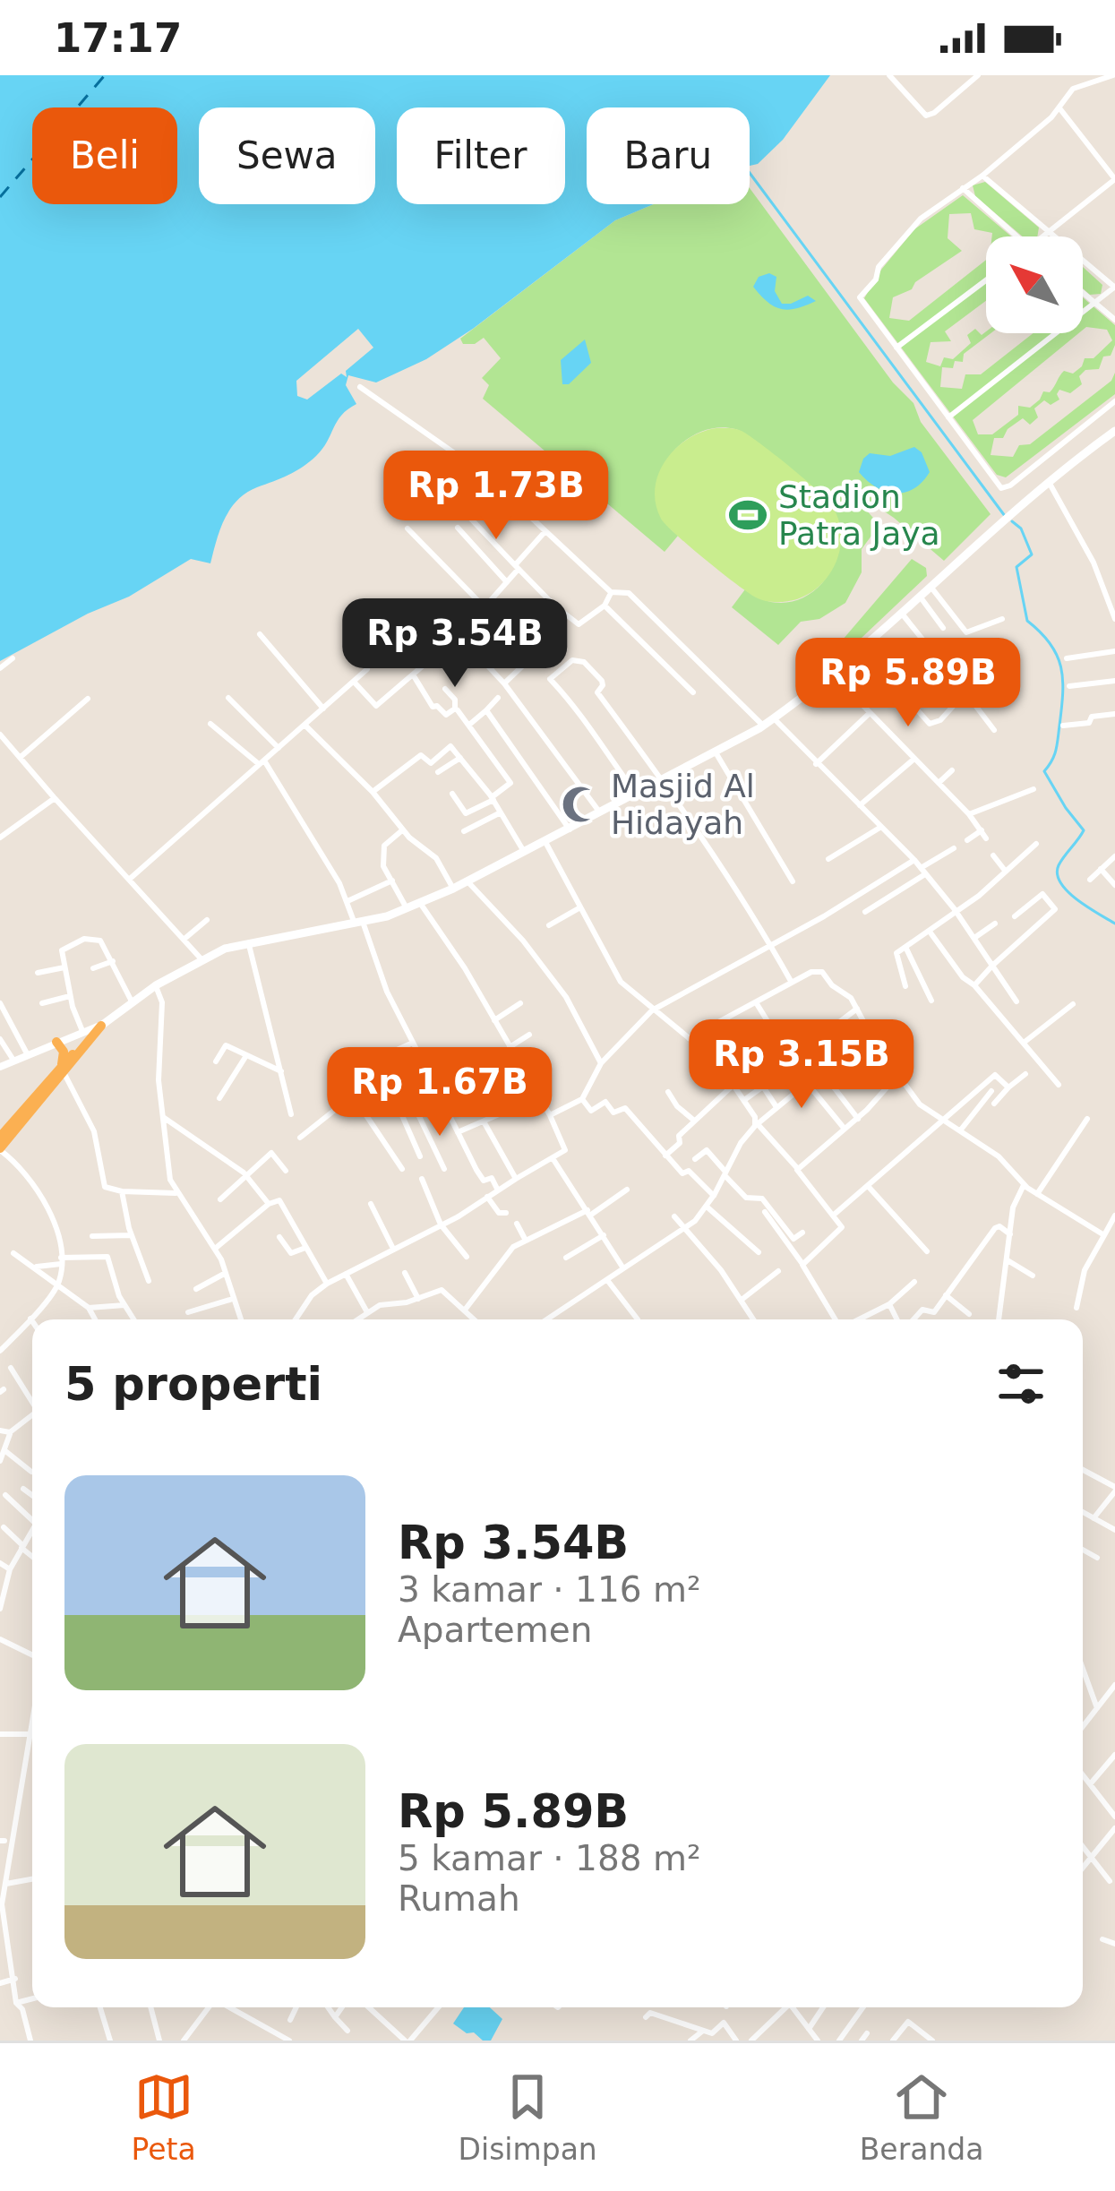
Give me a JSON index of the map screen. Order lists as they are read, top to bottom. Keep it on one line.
{"places":{"sports":["Stadion Patra Jaya"],"mosque":["Masjid Al Hidayah"]},"north":"top left","page":{"status":"17:17","chip":["Beli","Sewa","Filter","Baru"],"price":["Rp 1.73B","Rp 3.54B","Rp 5.89B","Rp 3.15B","Rp 1.67B"],"heading":"5 properti","list":[{"name":"Rp 3.54B","note":"3 kamar · 116 m² · Apartemen"},{"name":"Rp 5.89B","note":"5 kamar · 188 m² · Rumah"}],"tabs":["Peta","Disimpan","Beranda"]}}
